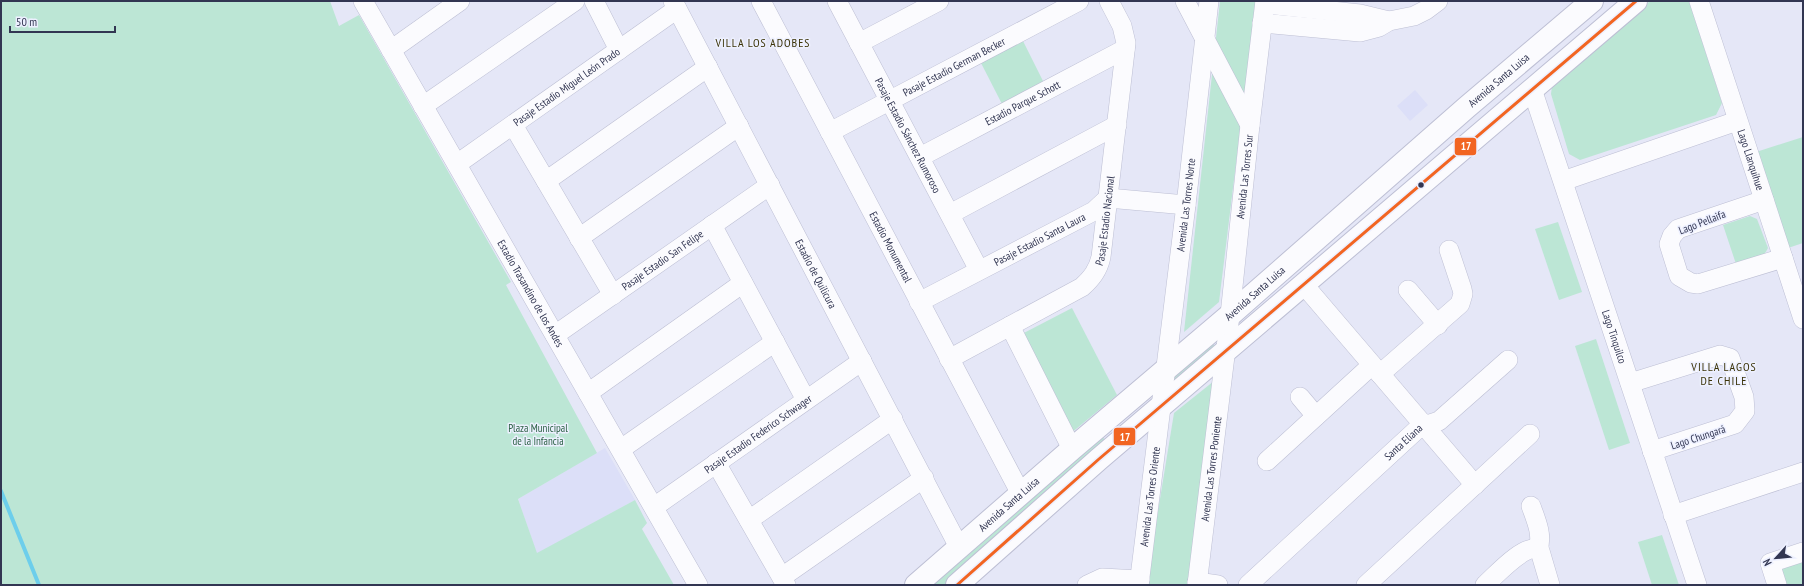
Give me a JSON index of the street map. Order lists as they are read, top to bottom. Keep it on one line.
{"streets":{"main road":["Avenida Santa Luisa"],"street":["Pasaje Estadio German Becker","Pasaje Estadio Miguel León Prado","Estadio Parque Schott","Pasaje Estadio Sánchez Rumoroso","Lago Llanquihue","Avenida Las Torres Sur","Avenida Las Torres Norte","Pasaje Estadio Nacional","Lago Pellaifa","Pasaje Estadio Santa Laura","Estadio Monumental","Pasaje Estadio San Felipe","Estadio de Quilicura","Estadio Trasandino de los Andes","Lago Tinquilco","Pasaje Estadio Federico Schwager","Lago Chungará","Santa Eliana","Avenida Las Torres Poniente","Avenida Las Torres Oriente"]},"crossings":[["Pasaje Estadio German Becker","Pasaje Estadio Sánchez Rumoroso"],["Pasaje Estadio German Becker","Estadio Monumental"],["Avenida Santa Luisa","Avenida Las Torres Sur"],["Avenida Santa Luisa","Avenida Las Torres Norte"],["Avenida Santa Luisa","Estadio Monumental"],["Avenida Santa Luisa","Estadio de Quilicura"],["Pasaje Estadio Miguel León Prado","Estadio de Quilicura"],["Pasaje Estadio Miguel León Prado","Estadio Trasandino de los Andes"],["Estadio Parque Schott","Pasaje Estadio Sánchez Rumoroso"],["Estadio Parque Schott","Pasaje Estadio Nacional"],["Pasaje Estadio Sánchez Rumoroso","Pasaje Estadio Santa Laura"],["Lago Llanquihue","Lago Pellaifa"],["Avenida Las Torres Sur","Avenida Las Torres Poniente"],["Avenida Las Torres Norte","Avenida Las Torres Oriente"],["Pasaje Estadio Nacional","Pasaje Estadio Santa Laura"],["Pasaje Estadio Nacional","Estadio Monumental"],["Pasaje Estadio Santa Laura","Estadio Monumental"],["Pasaje Estadio San Felipe","Estadio de Quilicura"],["Pasaje Estadio San Felipe","Estadio Trasandino de los Andes"],["Estadio de Quilicura","Pasaje Estadio Federico Schwager"],["Estadio Trasandino de los Andes","Pasaje Estadio Federico Schwager"],["Lago Tinquilco","Lago Chungará"]],"districts":["VILLA LOS ADOBES","VILLA LAGOS DE CHILE"],"parks":["Plaza Municipal de la Infancia"],"lines":["transit line 17"],"scale_bar":"50 m","north":"bottom left"}
